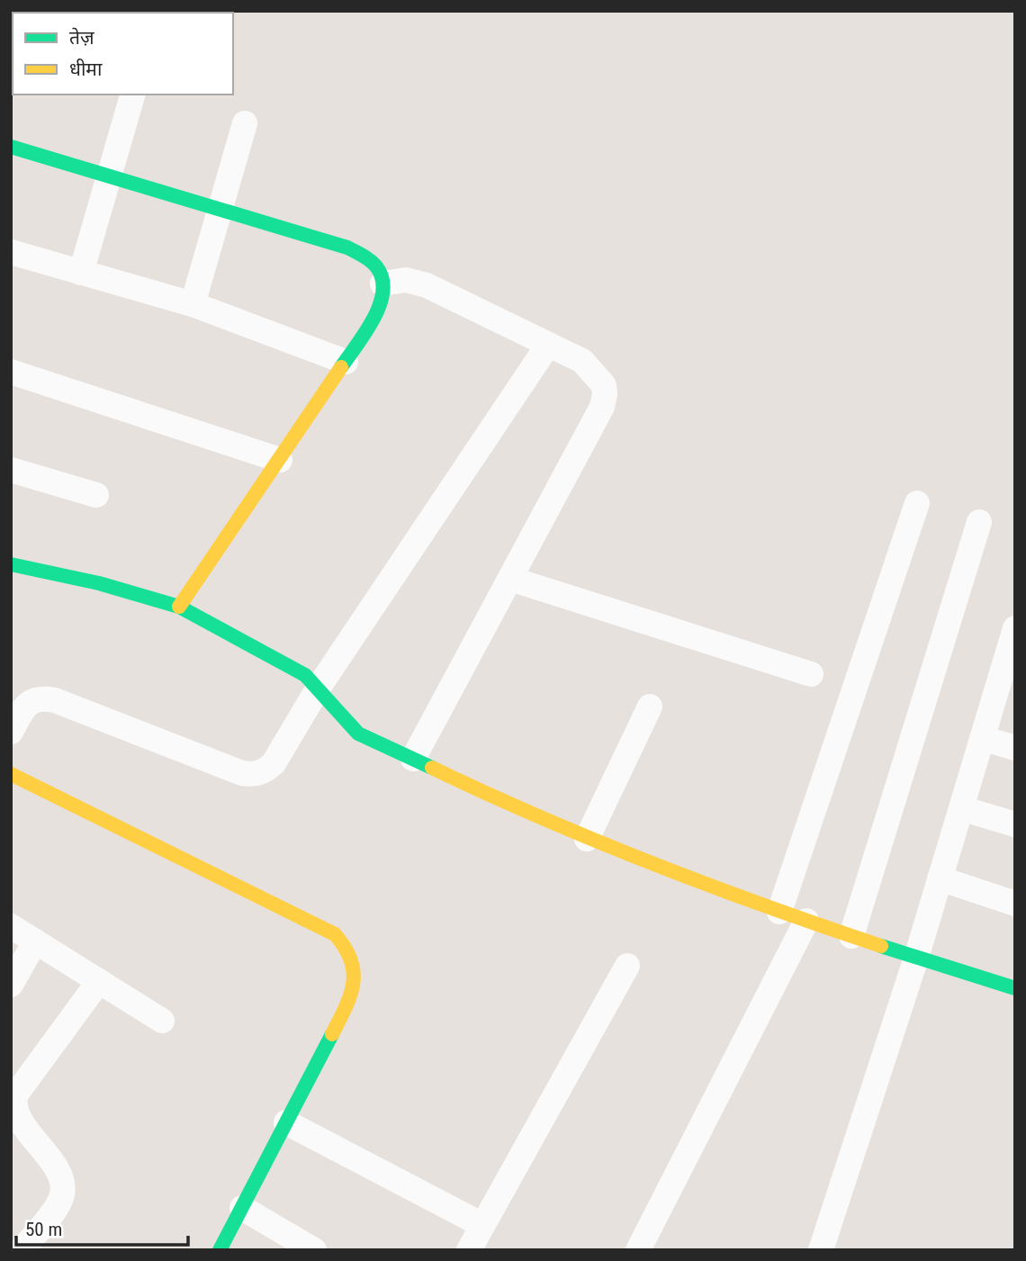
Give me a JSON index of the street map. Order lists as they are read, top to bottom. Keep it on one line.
{"legend":["तेज़","धीमा"],"scale_bar":"50 m"}
